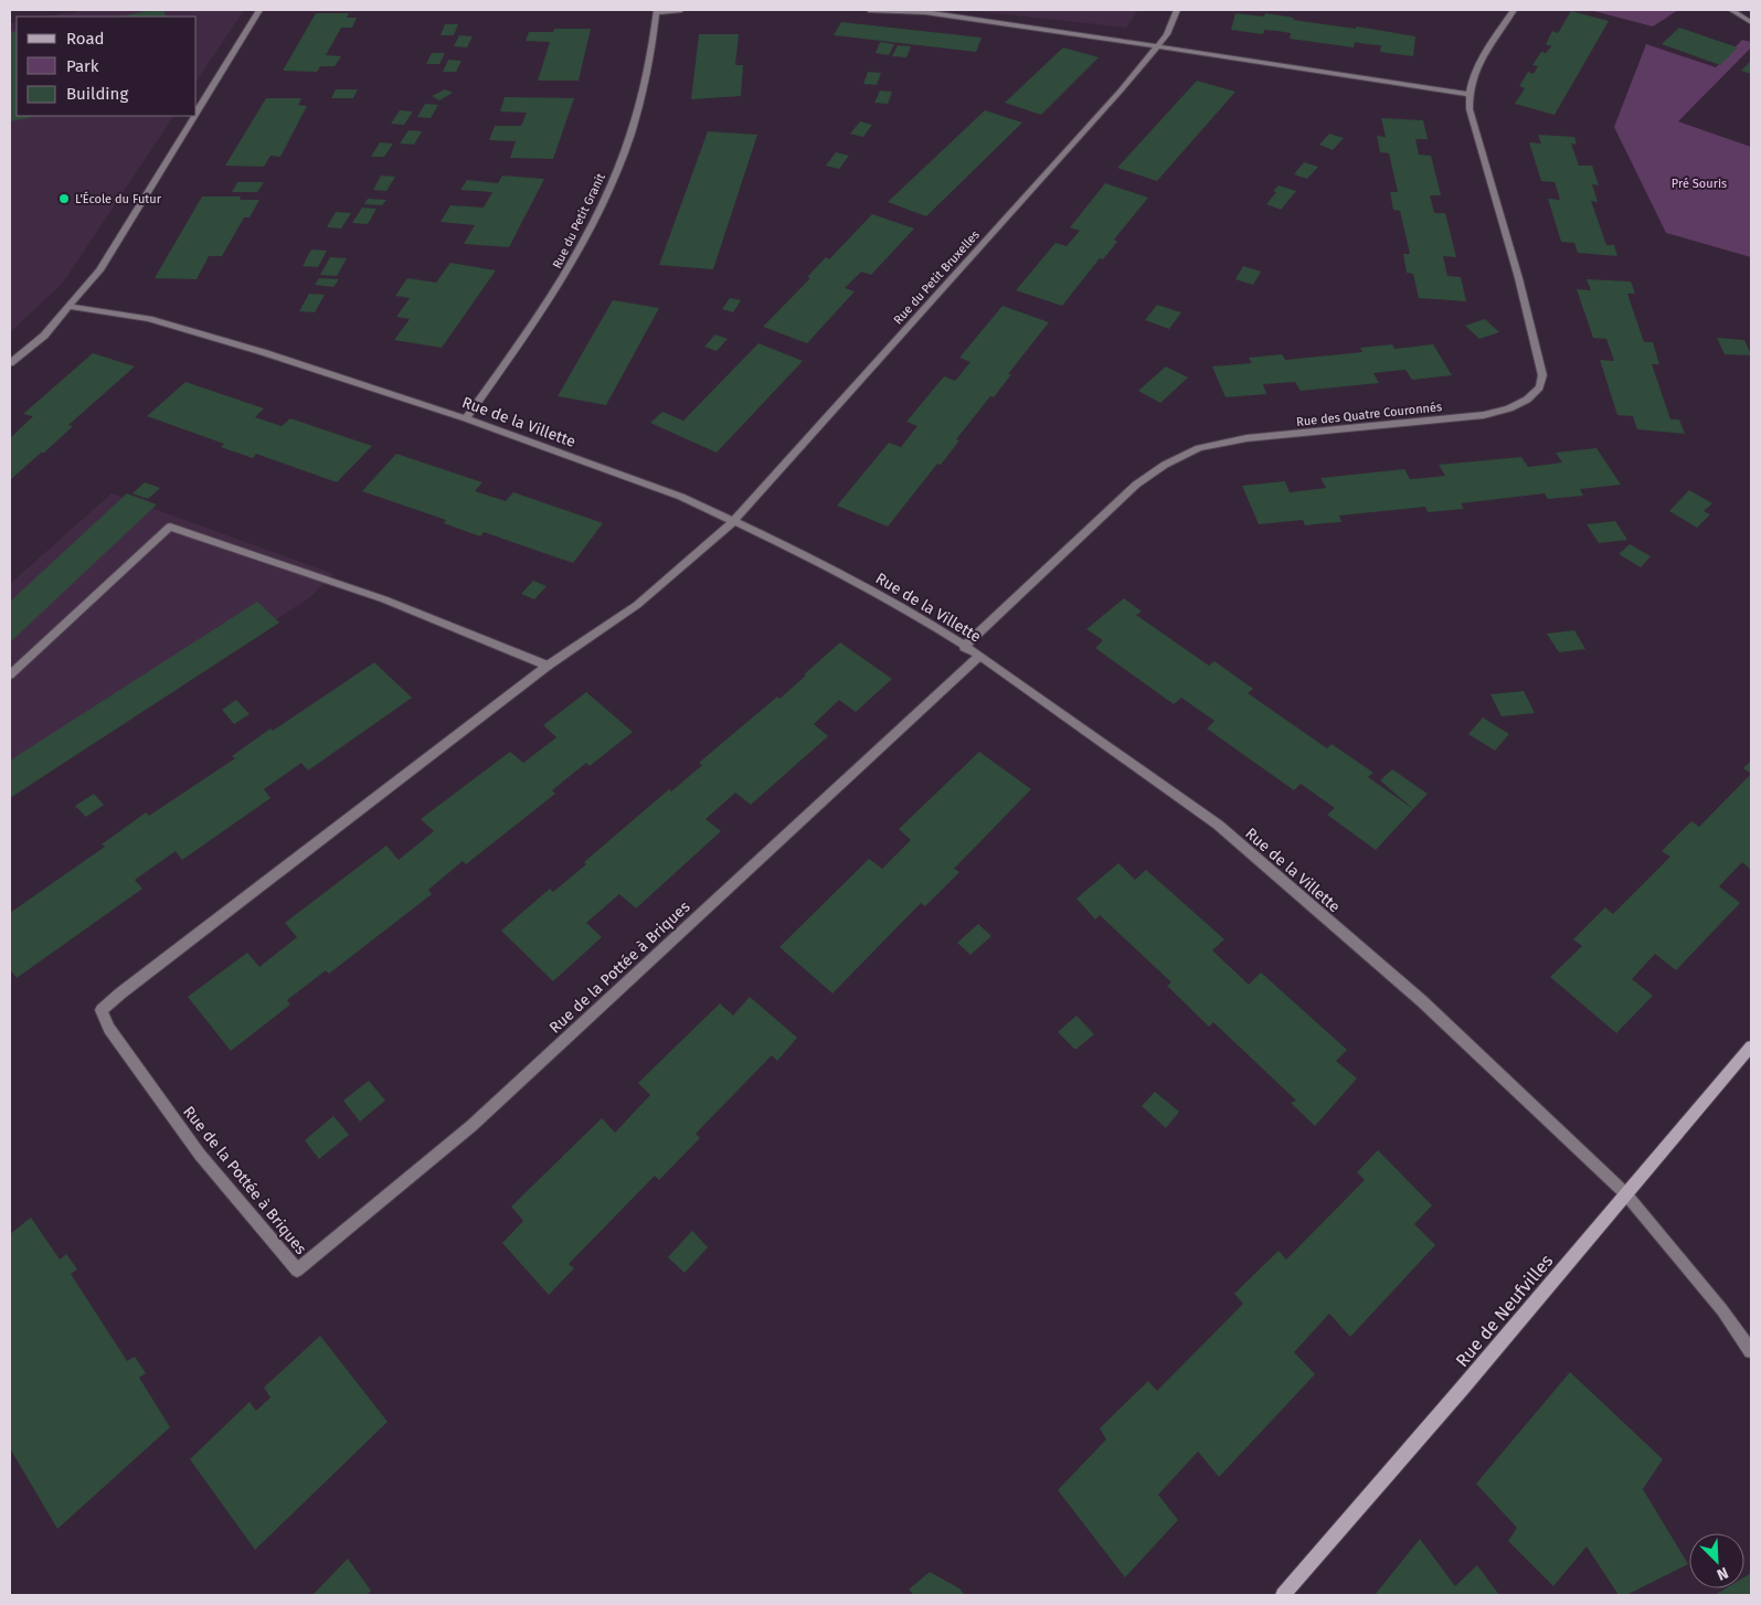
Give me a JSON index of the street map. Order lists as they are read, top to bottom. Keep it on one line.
{"streets":{"main road":["Rue de Neufvilles"],"street":["Rue du Petit Granit","Rue du Petit Bruxelles","Rue des Quatre Couronnés","Rue de la Villette","Rue de la Pottée à Briques"]},"crossings":[["Rue du Petit Granit","Rue de la Villette"],["Rue du Petit Bruxelles","Rue de la Villette"],["Rue du Petit Bruxelles","Rue de la Pottée à Briques"],["Rue des Quatre Couronnés","Rue de la Villette"],["Rue de la Villette","Rue de la Pottée à Briques"],["Rue de la Villette","Rue de Neufvilles"]],"parks":["Pré Souris"],"places":["L'École du Futur"],"legend":["Road","Park","Building"],"north":"bottom right"}
